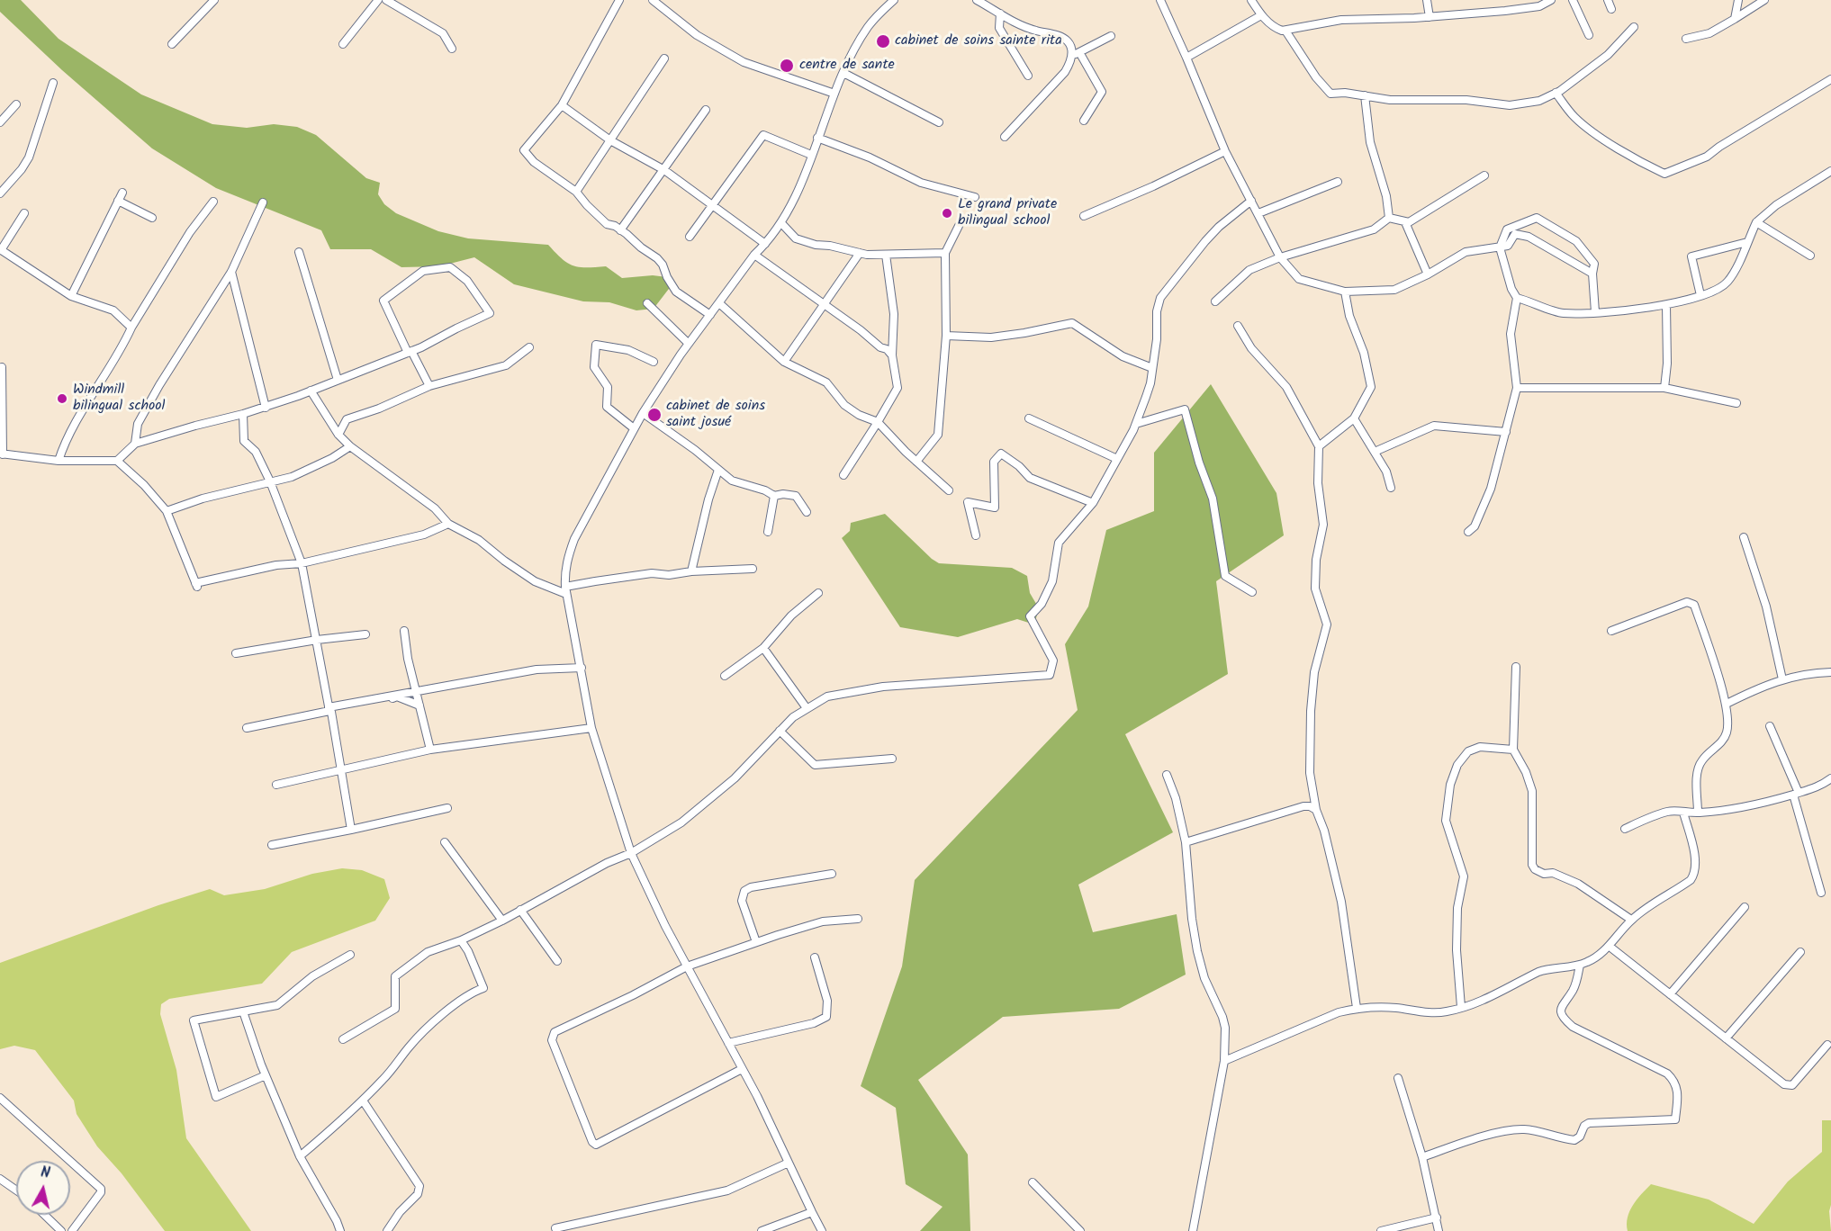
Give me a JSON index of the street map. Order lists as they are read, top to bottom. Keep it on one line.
{"places":["cabinet de soins sainte rita","centre de sante","Le grand private bilingual school","Windmill bilingual school","cabinet de soins saint josué"],"north":"top"}
